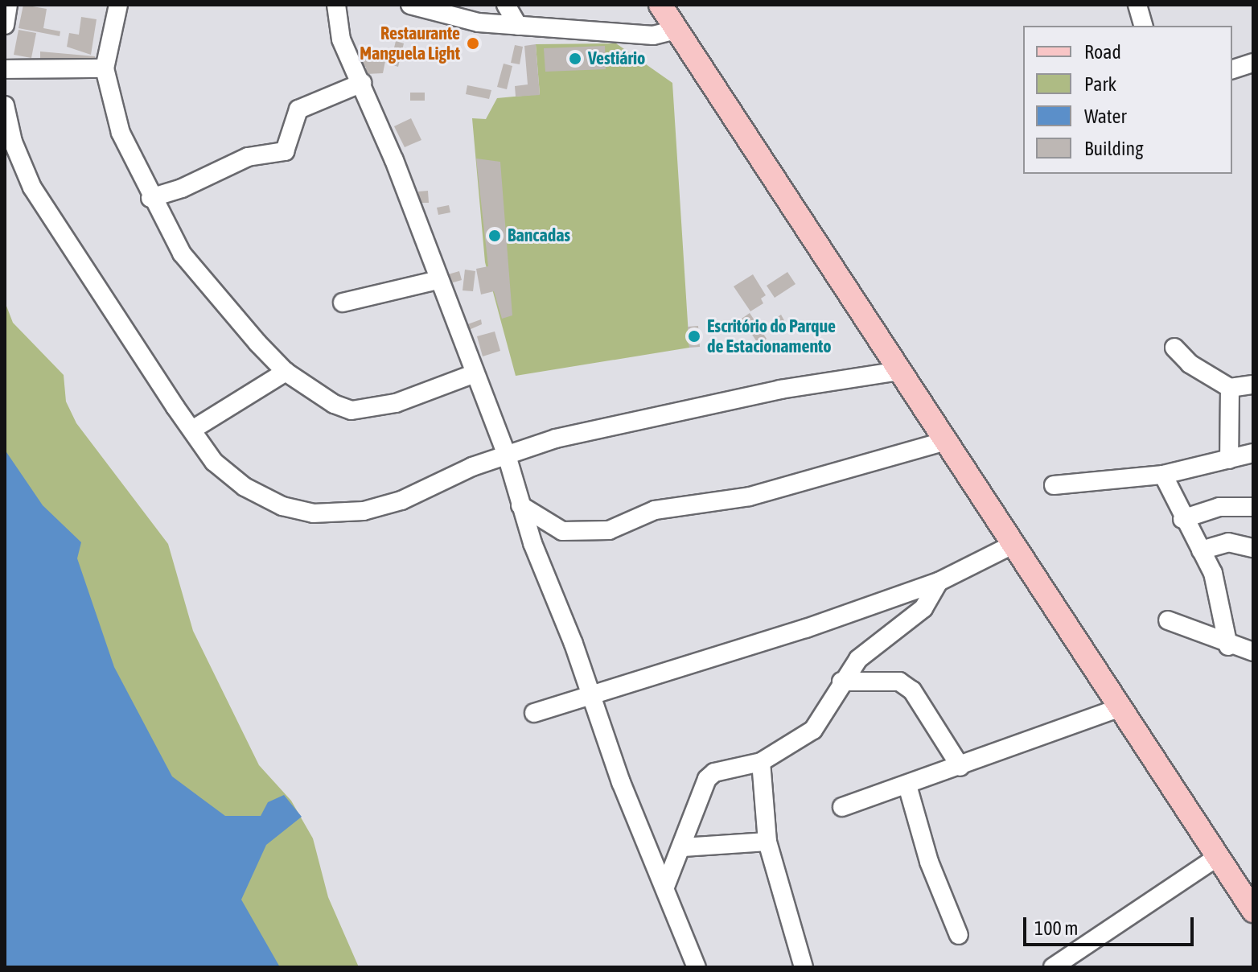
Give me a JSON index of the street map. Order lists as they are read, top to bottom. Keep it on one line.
{"places":["Restaurante Manguela Light","Vestiário","Bancadas","Escritório do Parque de Estacionamento"],"legend":["Road","Park","Water","Building"],"scale_bar":"100 m"}
